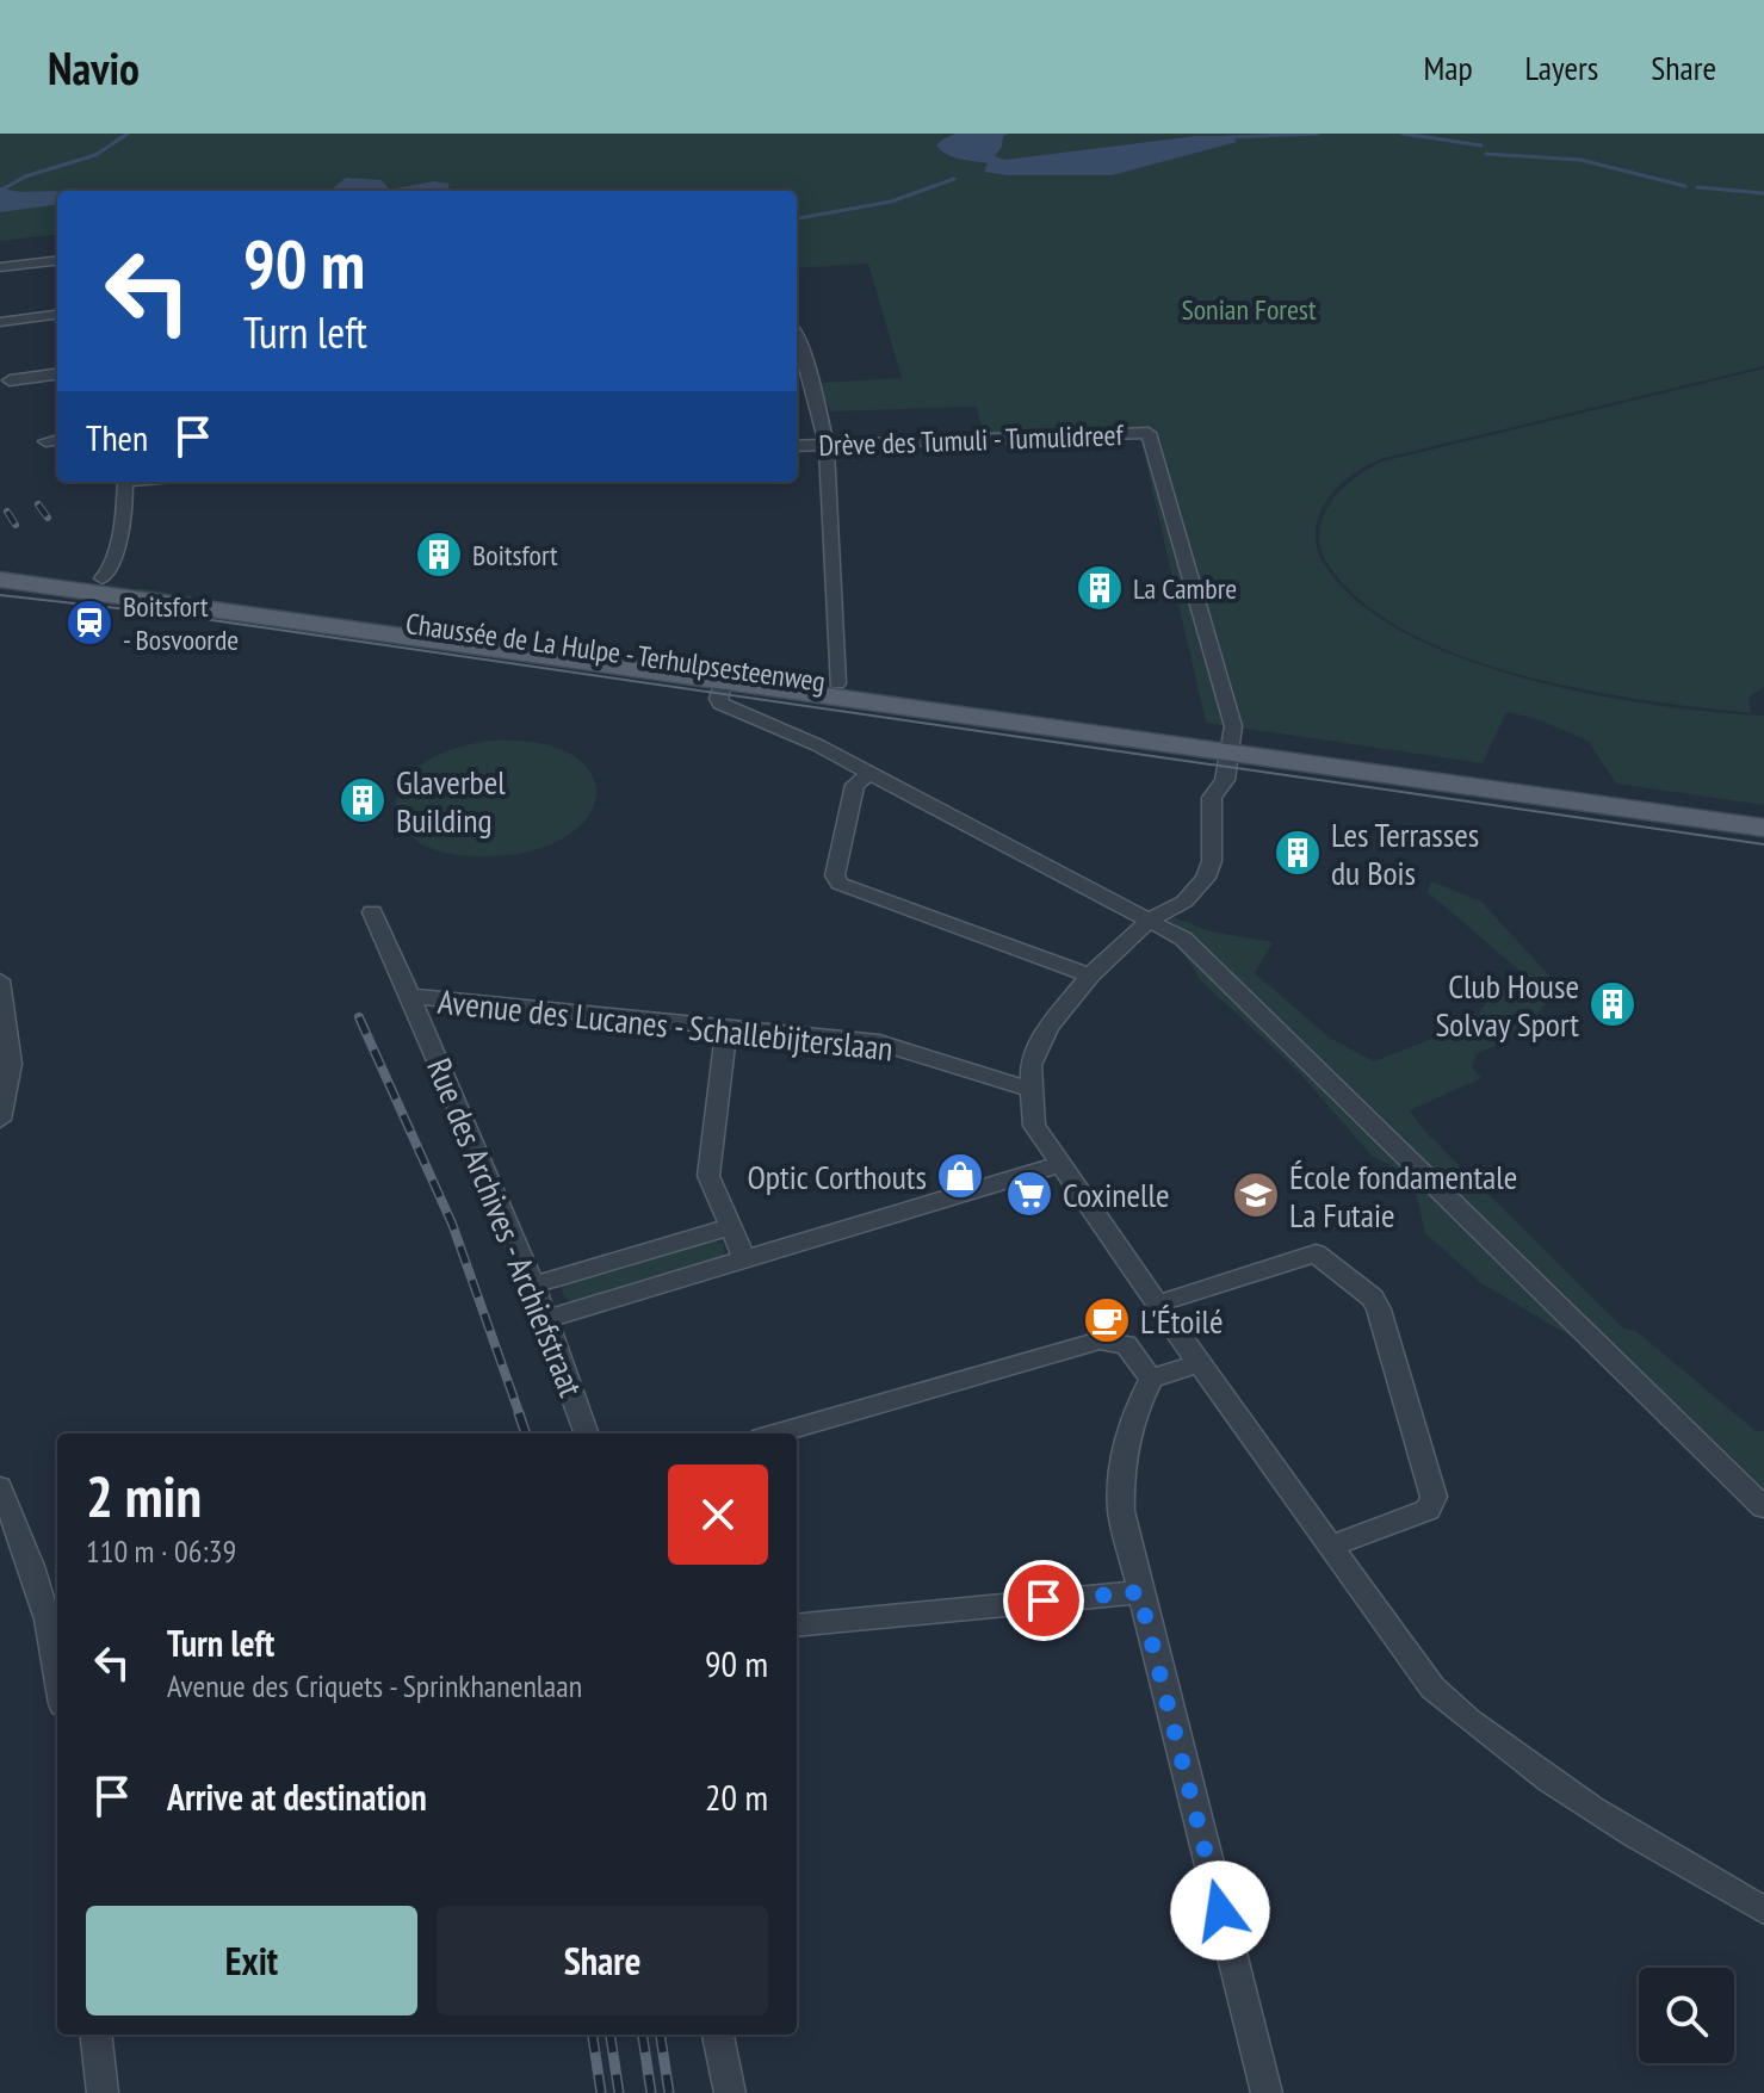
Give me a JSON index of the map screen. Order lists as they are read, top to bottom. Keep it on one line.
{"streets":{"main road":["Chaussée de La Hulpe - Terhulpsesteenweg"],"street":["Drève des Tumuli - Tumulidreef","Avenue des Lucanes - Schallebijterslaan","Rue des Archives - Archiefstraat"]},"crossings":[["Drève des Tumuli - Tumulidreef","Chaussée de La Hulpe - Terhulpsesteenweg"],["Avenue des Lucanes - Schallebijterslaan","Rue des Archives - Archiefstraat"]],"parks":["Sonian Forest"],"places":{"building":["Boitsfort","La Cambre","Glaverbel Building","Les Terrasses du Bois","Club House Solvay Sport"],"station":["Boitsfort - Bosvoorde"],"shop":["Optic Corthouts"],"supermarket":["Coxinelle"],"school or university":["École fondamentale La Futaie"],"cafe":["L'Étoilé"]},"page":{"header":"Navio","nav":["Map","Layers","Share"],"turn":["90 m","Turn left"],"then":"Then","heading":["2 min","110 m · 06:39"],"list":[{"name":"Turn left","note":"Avenue des Criquets - Sprinkhanenlaan","value":"90 m"},{"name":"Arrive at destination","value":"20 m"}],"buttons":["Exit","Share"]}}
